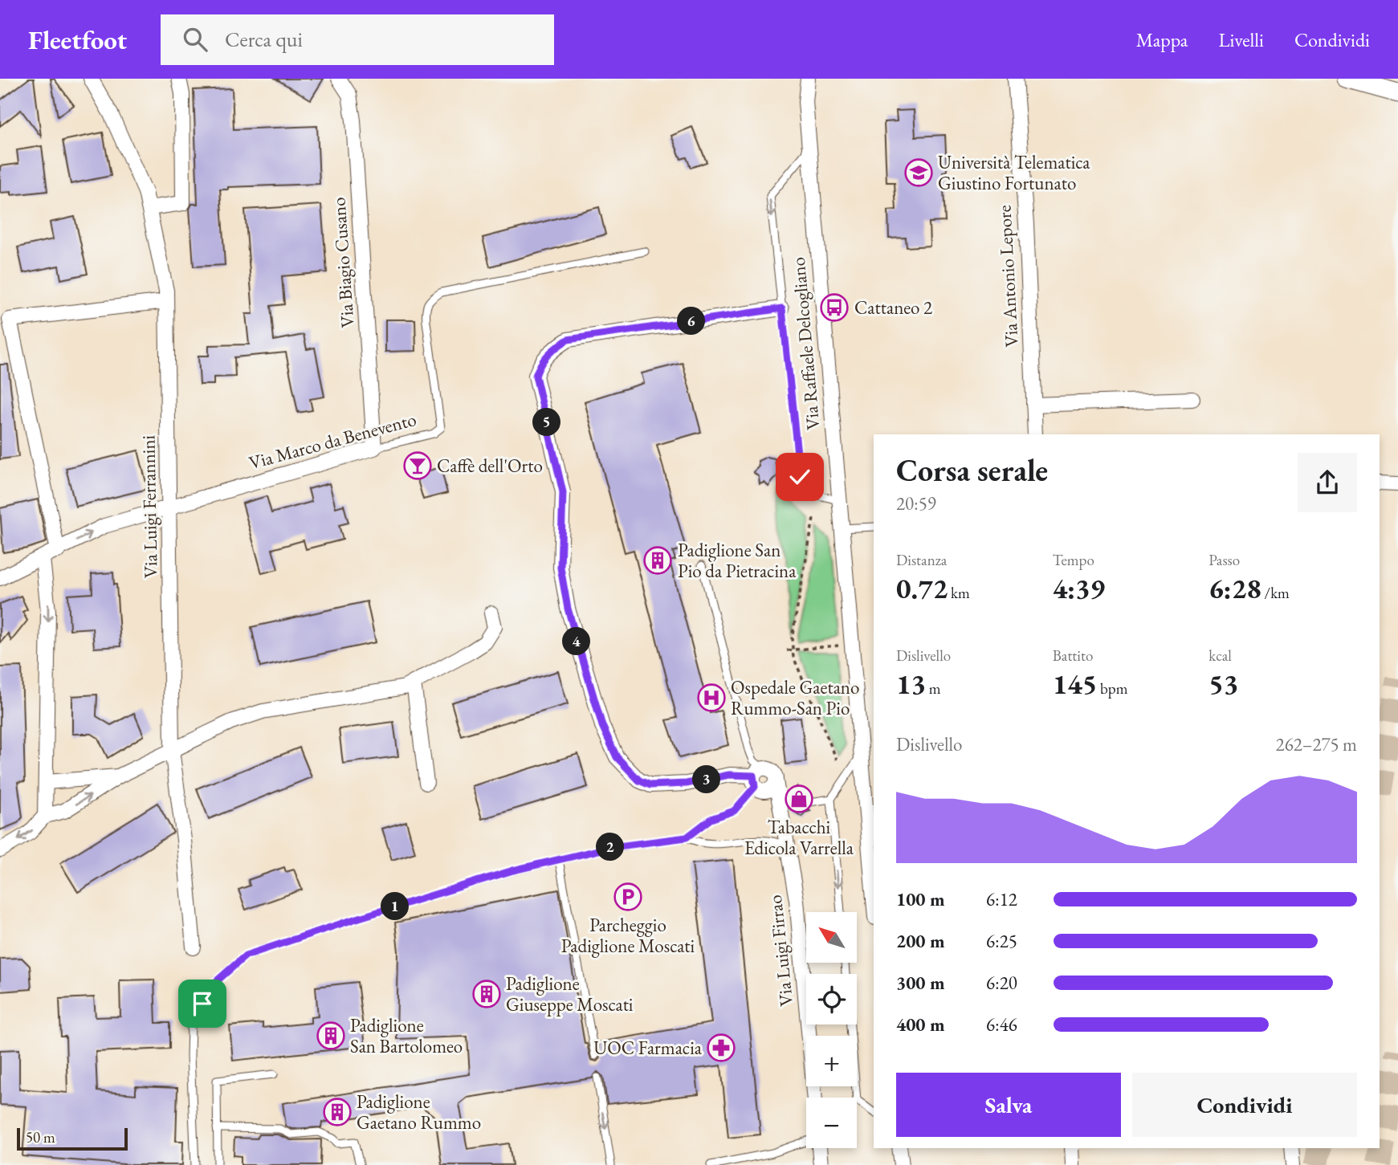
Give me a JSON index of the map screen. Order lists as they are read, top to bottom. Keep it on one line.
{"streets":{"street":["Via Biagio Cusano","Via Antonio Lepore","Via Raffaele Delcogliano","Via Marco da Benevento","Via Luigi Ferrannini","Via Luigi Firrao"]},"crossings":[["Via Biagio Cusano","Via Marco da Benevento"],["Via Marco da Benevento","Via Luigi Ferrannini"]],"places":{"school or university":["Università Telematica Giustino Fortunato"],"bus stop":["Cattaneo 2"],"bar":["Caffè dell'Orto"],"building":["Padiglione San Pio da Pietracina","Padiglione Giuseppe Moscati","Padiglione San Bartolomeo","Padiglione Gaetano Rummo"],"hospital":["Ospedale Gaetano Rummo-San Pio"],"shop":["Tabacchi Edicola Varrella"],"parking":["Parcheggio Padiglione Moscati"],"pharmacy":["UOC Farmacia"]},"scale_bar":"50 m","north":"top left","page":{"header":"Fleetfoot","search":"Cerca qui","nav":["Mappa","Livelli","Condividi"],"pins":["6","5","4","3","2","1"],"heading":["Corsa serale","20:59"],"stats":[["Distanza","0.72 km"],["Tempo","4:39"],["Passo","6:28 /km"],["Dislivello","13 m"],["Battito","145 bpm"],["kcal","53"]],"chart":["Dislivello","262–275 m"],"list":[{"name":"100 m","note":"6:12"},{"name":"200 m","note":"6:25"},{"name":"300 m","note":"6:20"},{"name":"400 m","note":"6:46"}],"map_buttons":["+","−"],"buttons":["Salva","Condividi"],"scale":"50 m"}}
